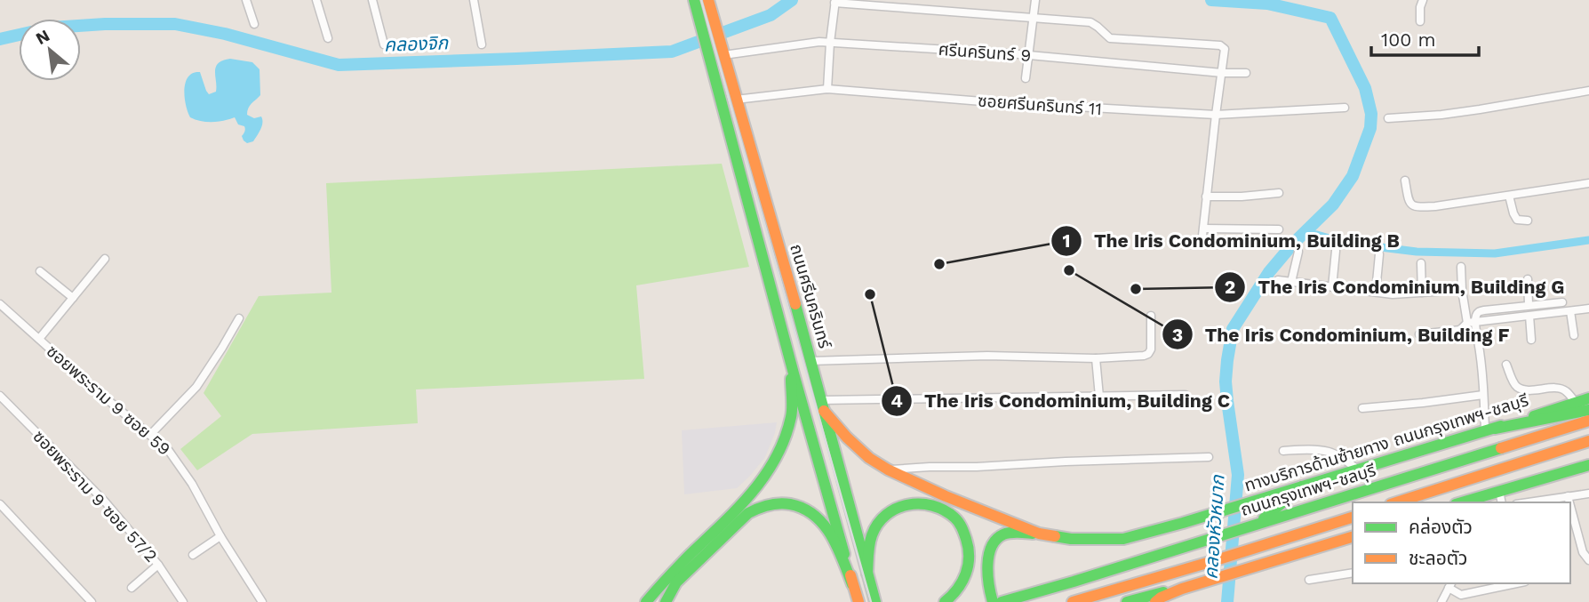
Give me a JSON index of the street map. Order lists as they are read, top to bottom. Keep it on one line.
{"streets":{"main road":["ถนนศรีนครินทร์","ทางบริการด้านซ้ายทาง ถนนกรุงเทพฯ-ชลบุรี","ถนนกรุงเทพฯ-ชลบุรี"],"street":["ศรีนครินทร์ 9","ซอยศรีนครินทร์ 11","ซอยพระราม 9 ซอย 59","ซอยพระราม 9 ซอย 57/2"]},"crossings":[["ศรีนครินทร์ 9","ถนนศรีนครินทร์"],["ซอยศรีนครินทร์ 11","ถนนศรีนครินทร์"],["ถนนศรีนครินทร์","ทางบริการด้านซ้ายทาง ถนนกรุงเทพฯ-ชลบุรี"]],"water":["คลองจิก","คลองหัวหมาก"],"places":["The Iris Condominium, Building B","The Iris Condominium, Building F","The Iris Condominium, Building G","The Iris Condominium, Building C"],"legend":["คล่องตัว","ชะลอตัว"],"scale_bar":"100 m","north":"top left"}
